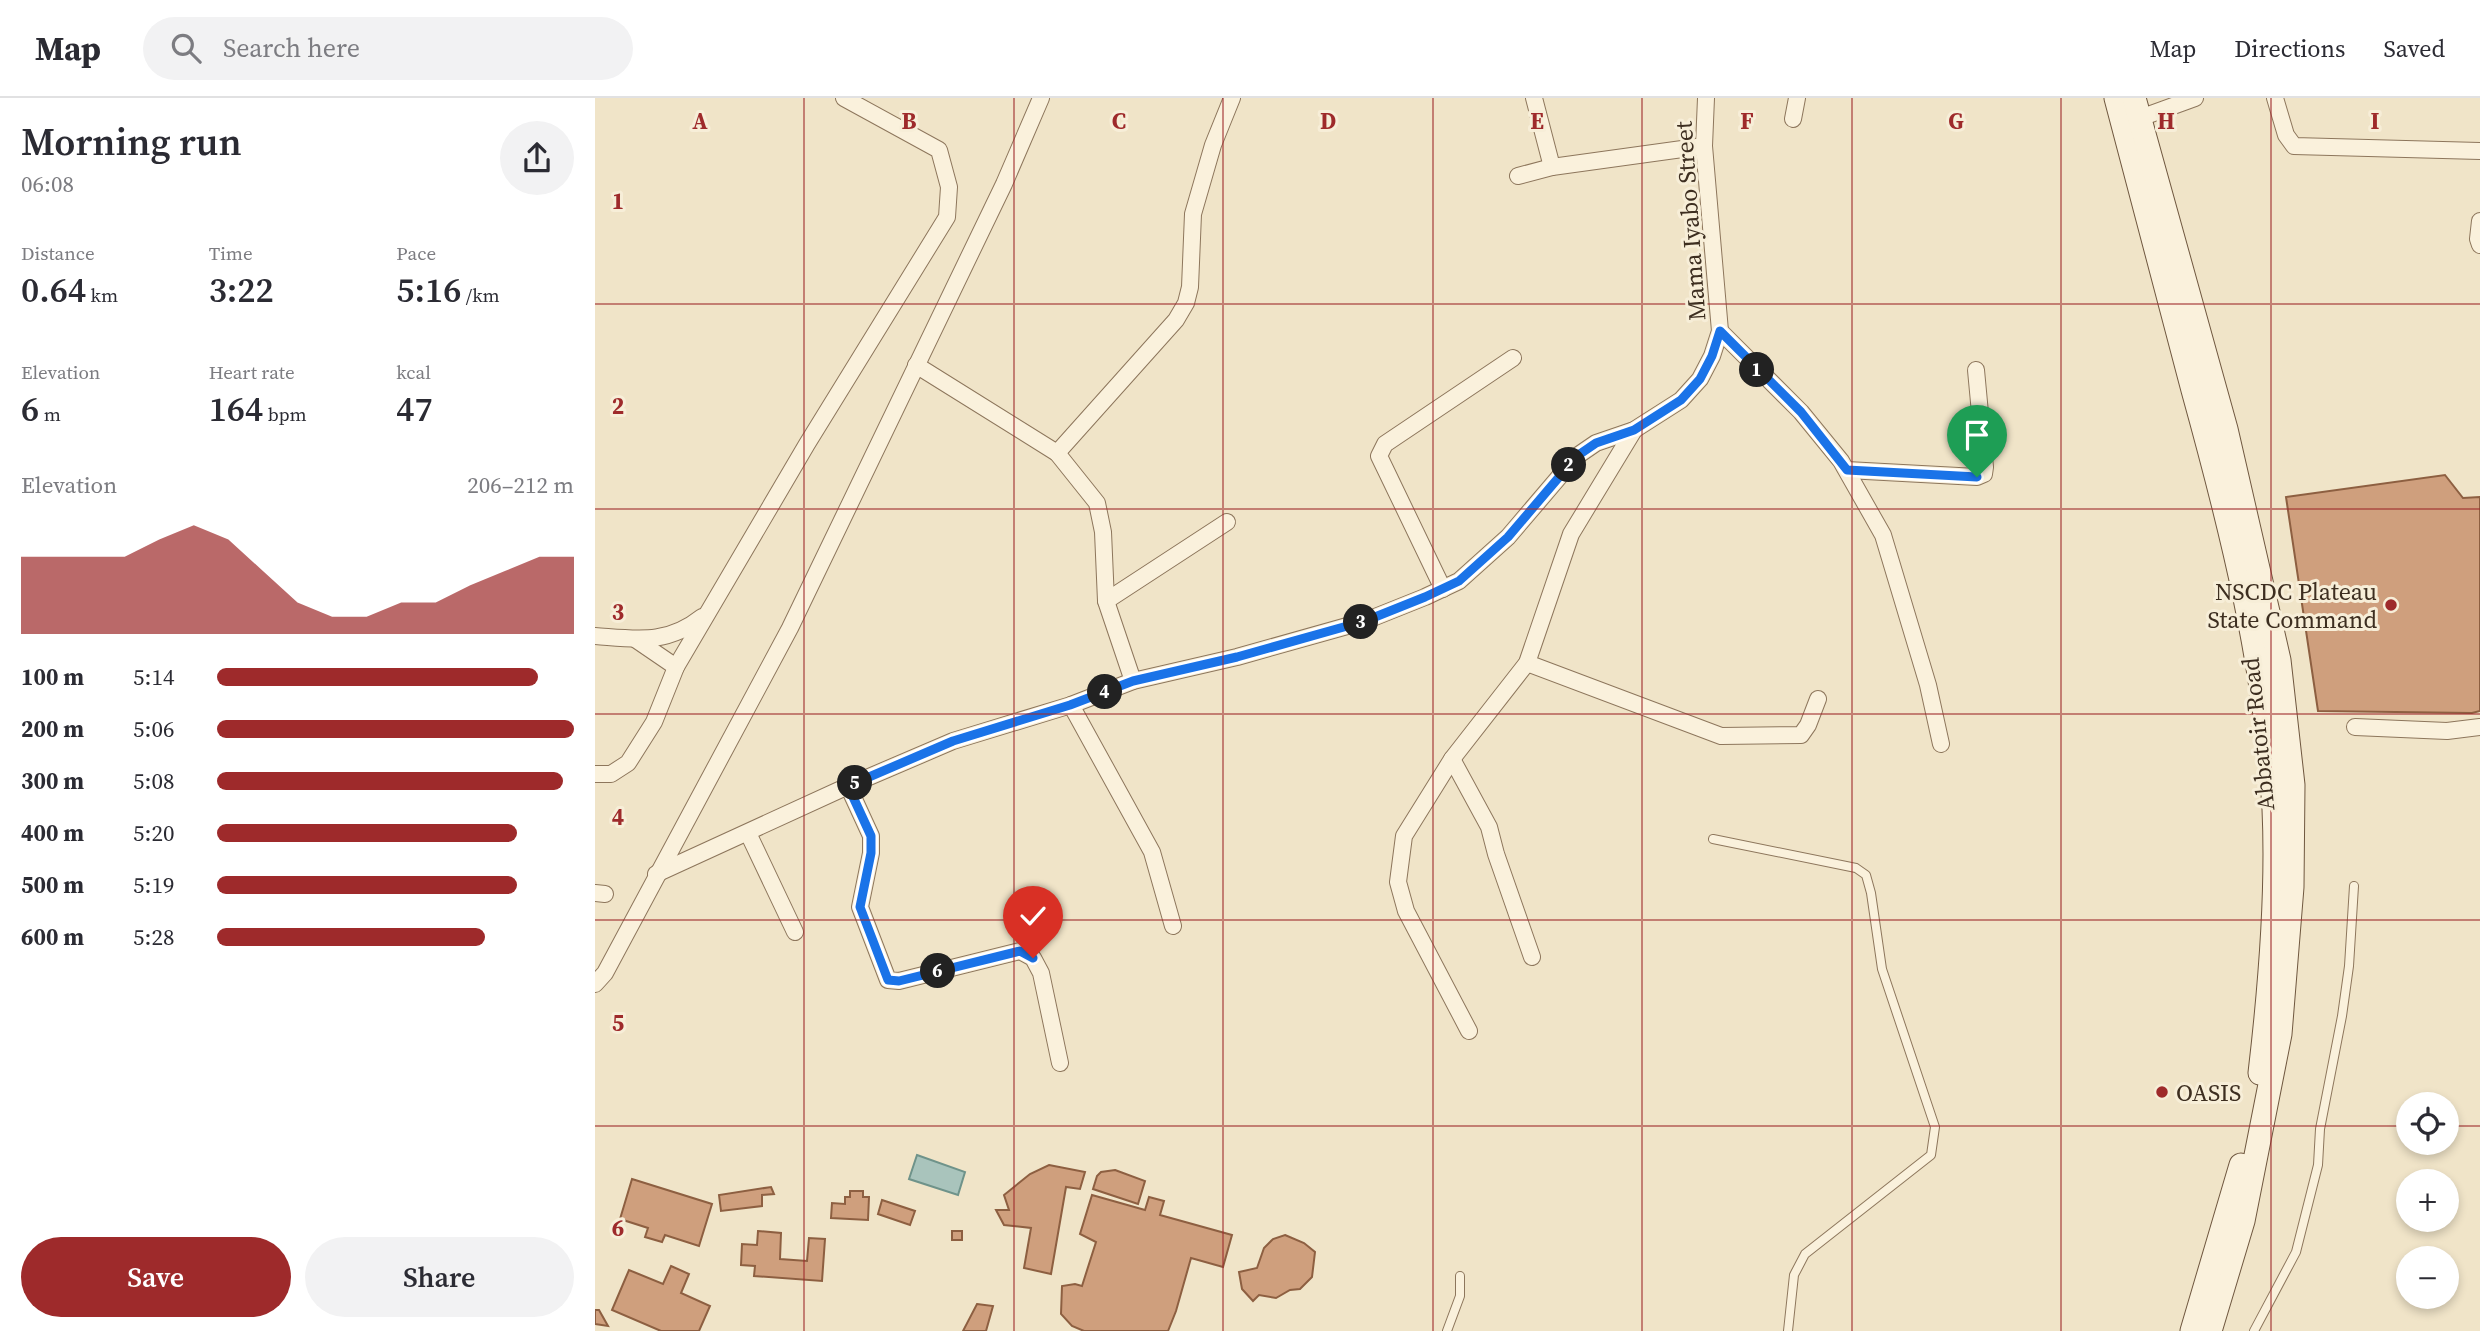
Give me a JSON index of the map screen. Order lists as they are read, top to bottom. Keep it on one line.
{"streets":{"street":["Mama Iyabo Street","Abbatoir Road"]},"places":["NSCDC Plateau State Command","OASIS"],"page":{"header":"Map","search":"Search here","nav":["Map","Directions","Saved"],"heading":["Morning run","06:08"],"stats":[["Distance","0.64 km"],["Time","3:22"],["Pace","5:16 /km"],["Elevation","6 m"],["Heart rate","164 bpm"],["kcal","47"]],"pins":["1","2","3","4","5","6"],"chart":["Elevation","206–212 m"],"list":[{"name":"100 m","note":"5:14"},{"name":"200 m","note":"5:06"},{"name":"300 m","note":"5:08"},{"name":"400 m","note":"5:20"},{"name":"500 m","note":"5:19"},{"name":"600 m","note":"5:28"}],"map_buttons":["+","−"],"buttons":["Save","Share"]},"grid":{"columns":["A","B","C","D","E","F","G","H","I"],"rows":["1","2","3","4","5","6"]}}
